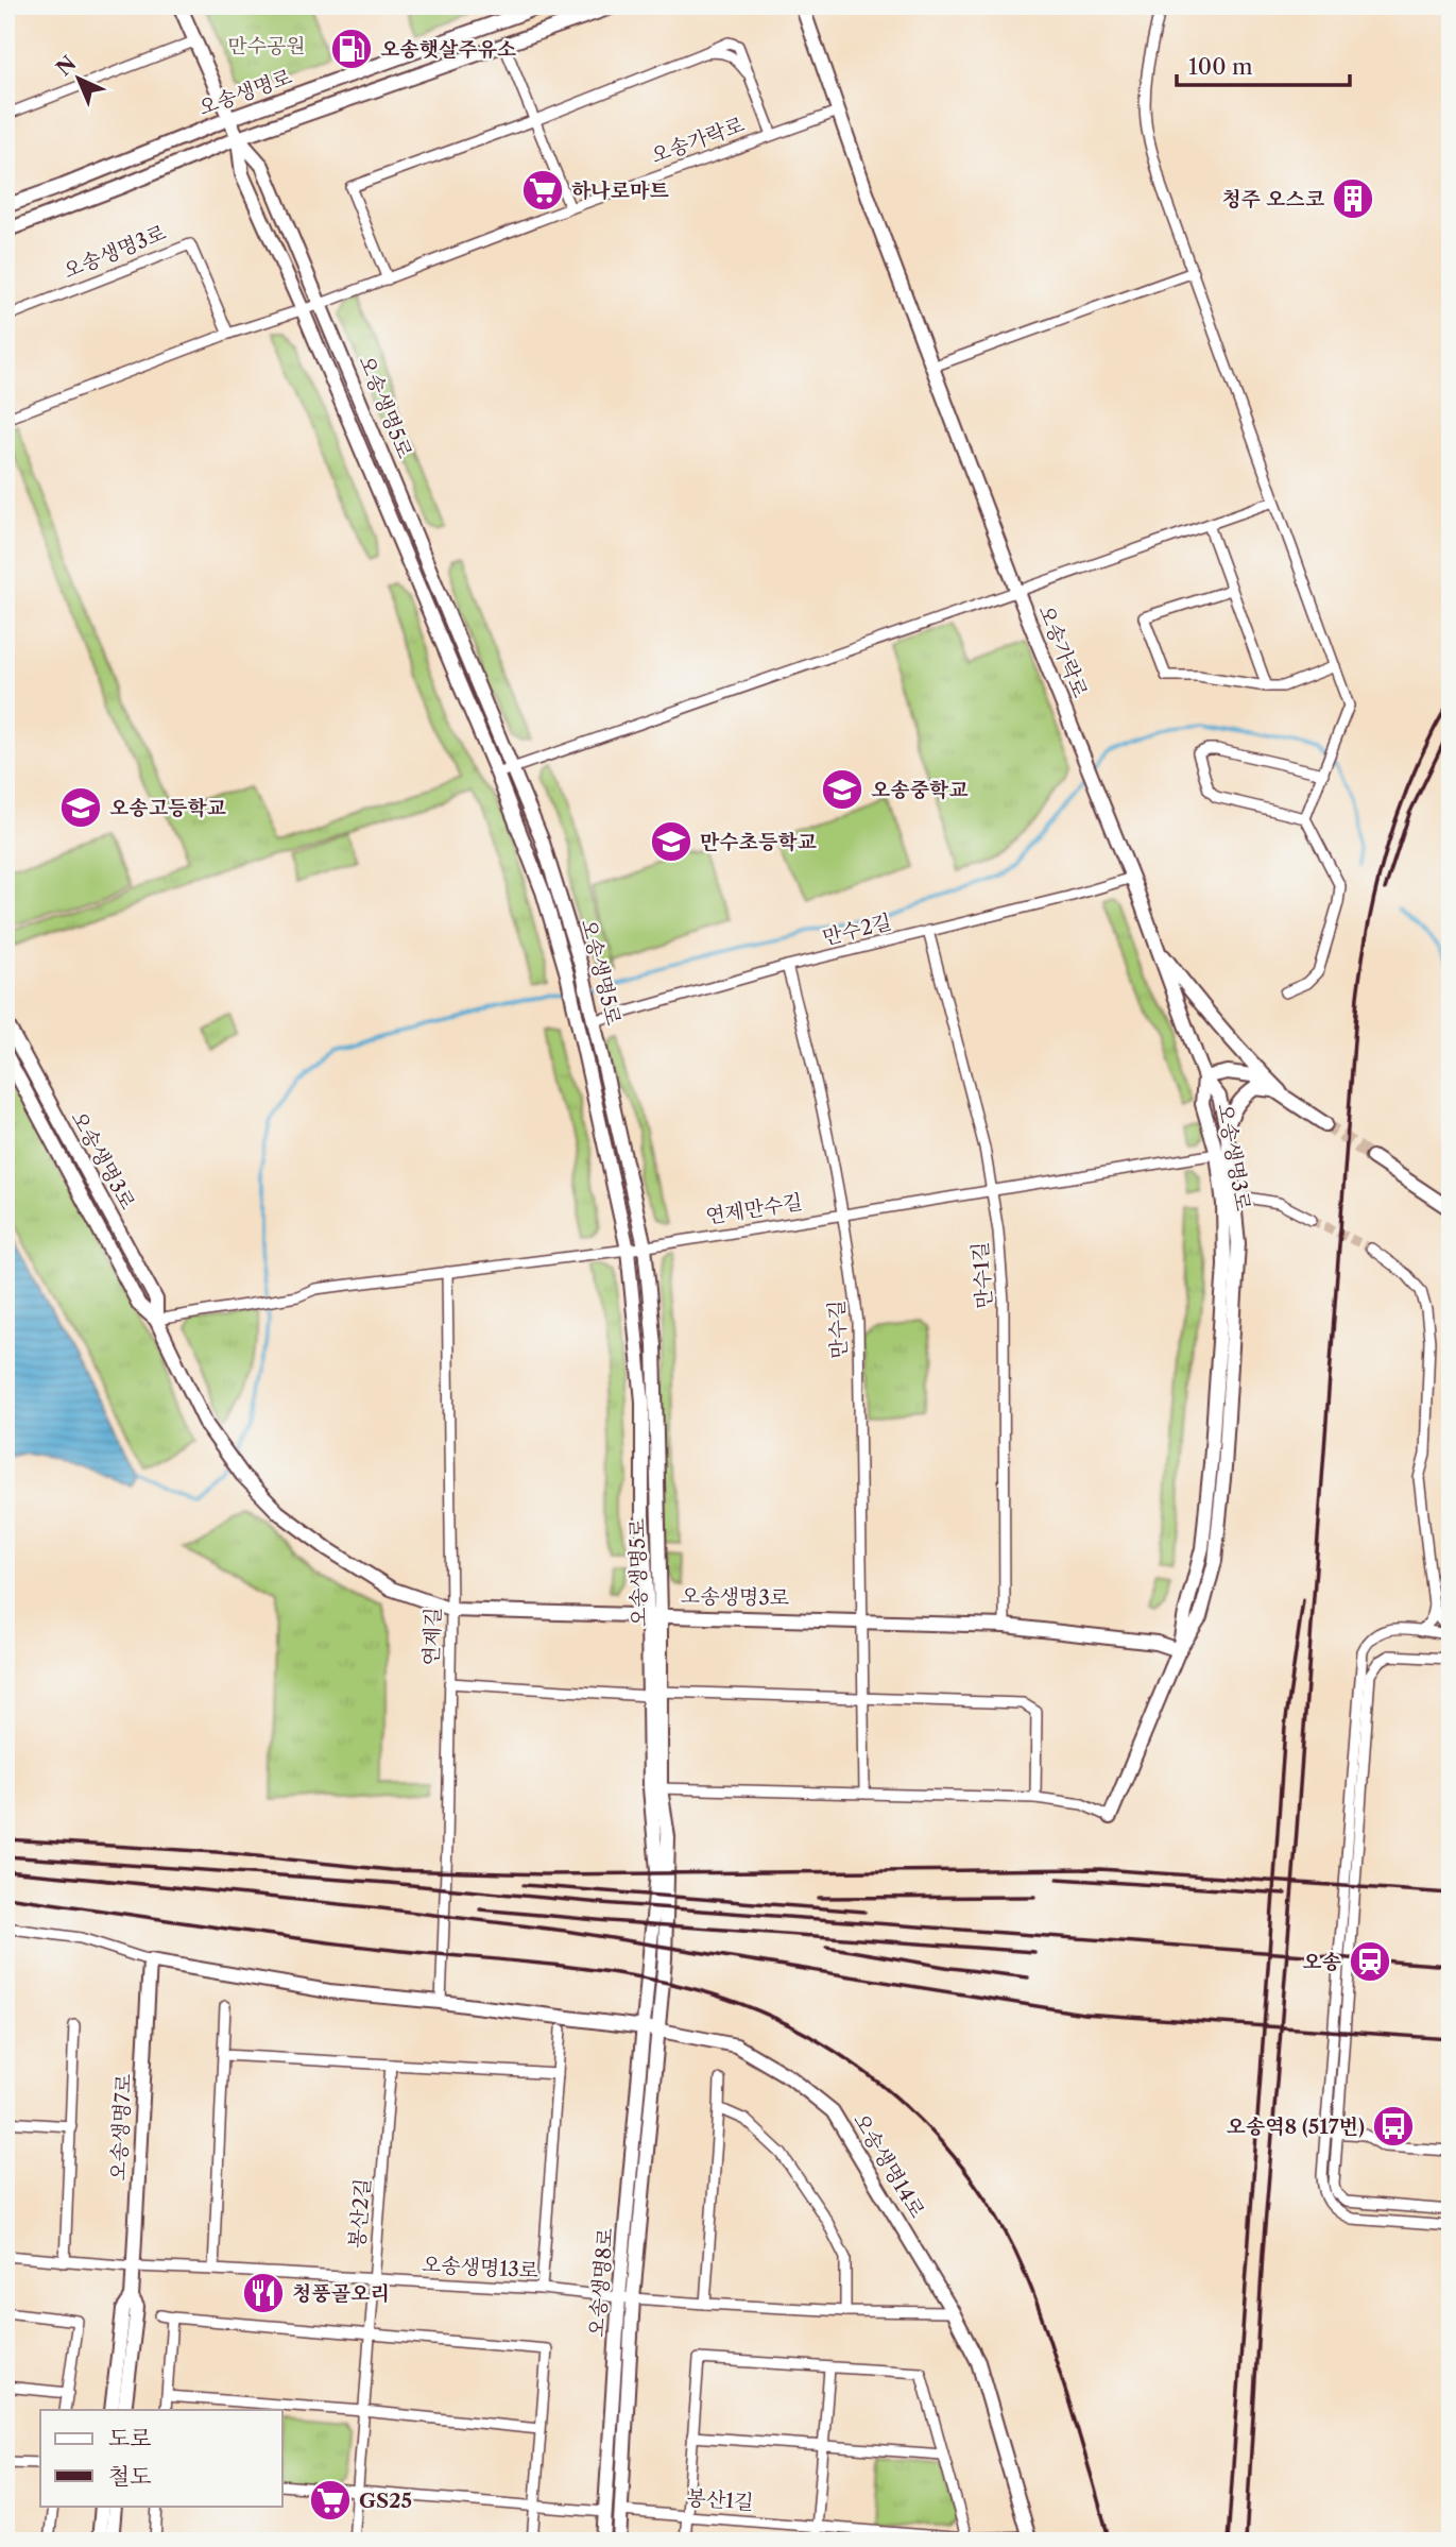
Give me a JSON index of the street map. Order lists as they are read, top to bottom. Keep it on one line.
{"streets":{"street":["오송생명로","오송가락로","오송생명3로","오송생명5로","만수2길","연제만수길","만수1길","만수길","연제길","오송생명7로","오송생명14로","봉산2길","오송생명13로","오송생명8로","봉산1길"]},"crossings":[["오송생명로","오송생명5로"],["오송가락로","오송생명3로"],["오송가락로","만수2길"],["오송생명3로","오송생명5로"],["오송생명3로","연제만수길"],["오송생명3로","만수1길"],["오송생명3로","만수길"],["오송생명3로","연제길"],["오송생명5로","만수2길"],["오송생명5로","연제만수길"],["오송생명5로","오송생명8로"],["만수2길","만수1길"],["만수2길","만수길"],["연제만수길","만수1길"],["연제만수길","만수길"],["연제만수길","연제길"],["연제길","오송생명14로"],["오송생명7로","오송생명14로"],["오송생명7로","오송생명13로"],["오송생명14로","오송생명13로"],["오송생명14로","오송생명8로"],["오송생명14로","봉산1길"],["봉산2길","오송생명13로"],["오송생명13로","오송생명8로"],["오송생명8로","봉산1길"]],"parks":["만수공원"],"places":{"fuel station":["오송햇살주유소"],"supermarket":["하나로마트","GS25"],"building":["청주 오스코"],"school or university":["오송중학교","오송고등학교","만수초등학교"],"station":["오송"],"bus stop":["오송역8 (517번)"],"restaurant":["청풍골오리"]},"legend":["도로","철도"],"scale_bar":"100 m","north":"top left"}
